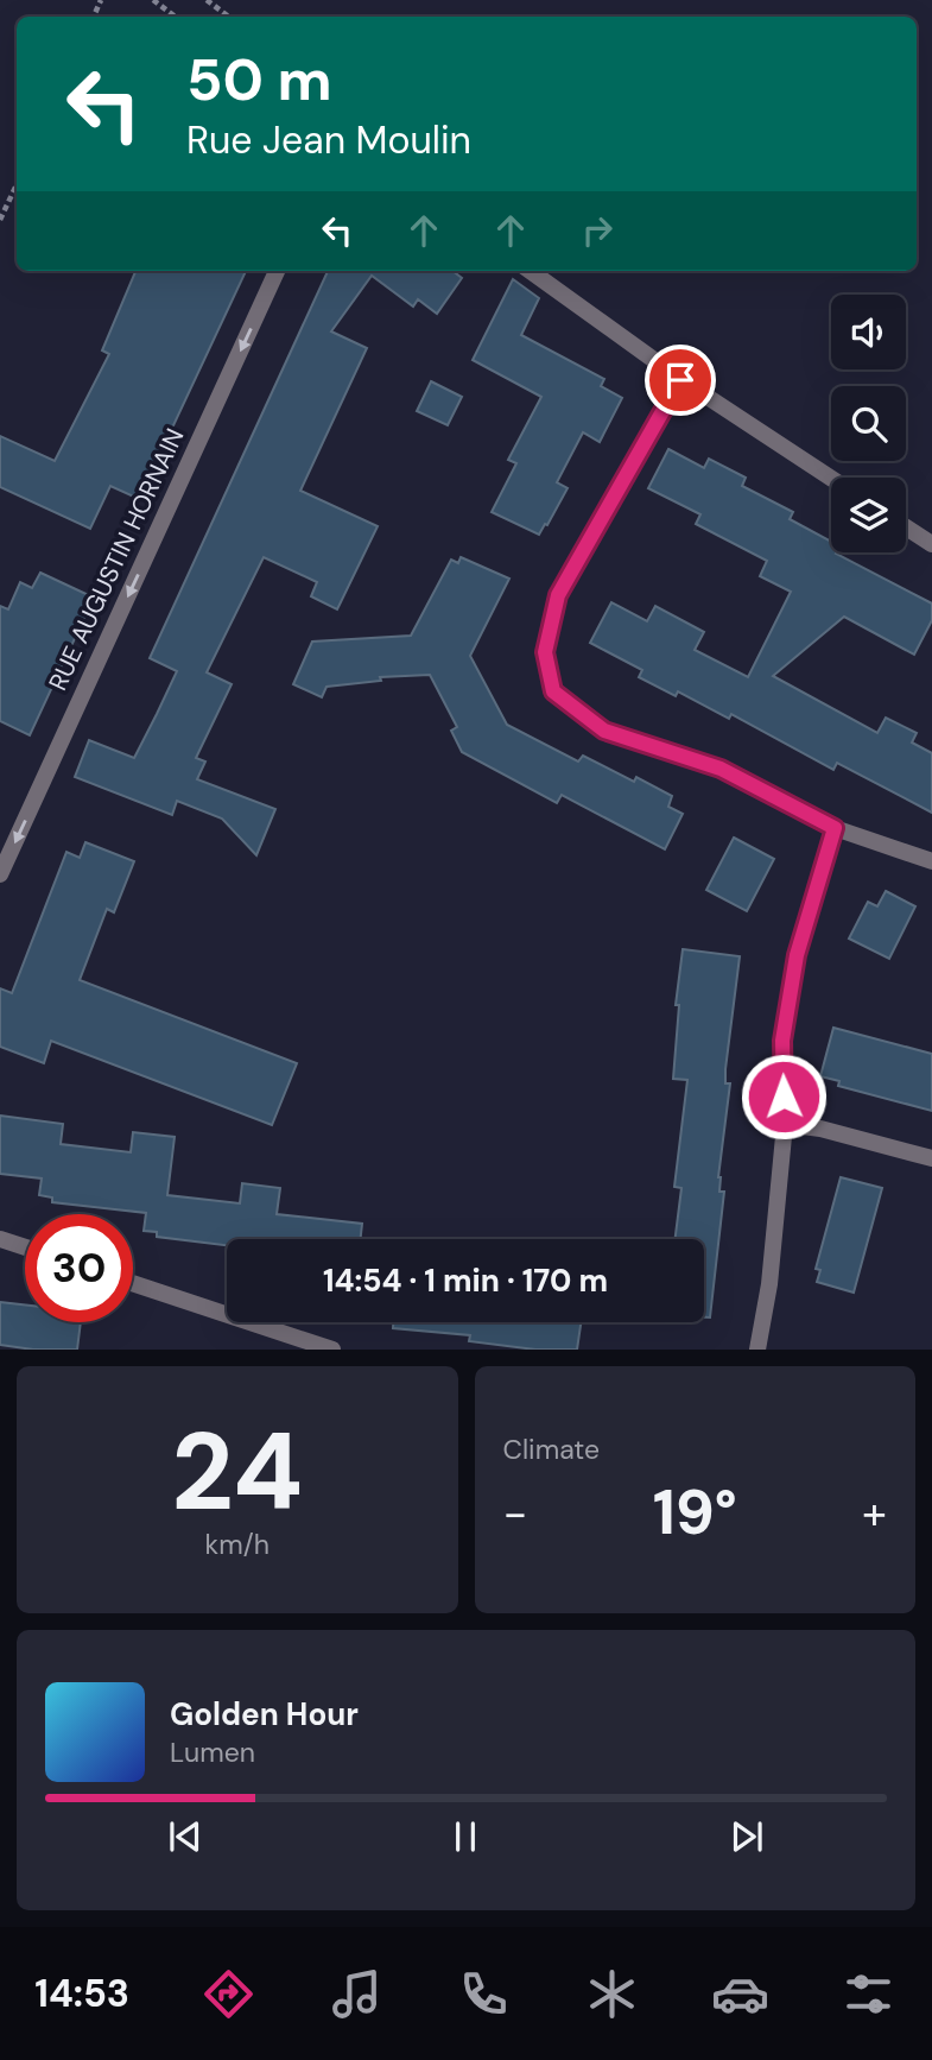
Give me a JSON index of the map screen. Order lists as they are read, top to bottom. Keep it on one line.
{"streets":{"street":["RUE AUGUSTIN HORNAIN"]},"one_way":["RUE AUGUSTIN HORNAIN"],"page":{"turn":["50 m","Rue Jean Moulin"],"limit":"30","trip":"14:54 · 1 min · 170 m","tile":[["24","km/h"],"Climate"],"heat":["−","19°","+"],"song":["Golden Hour","Lumen"],"tabs":"14:53"}}
